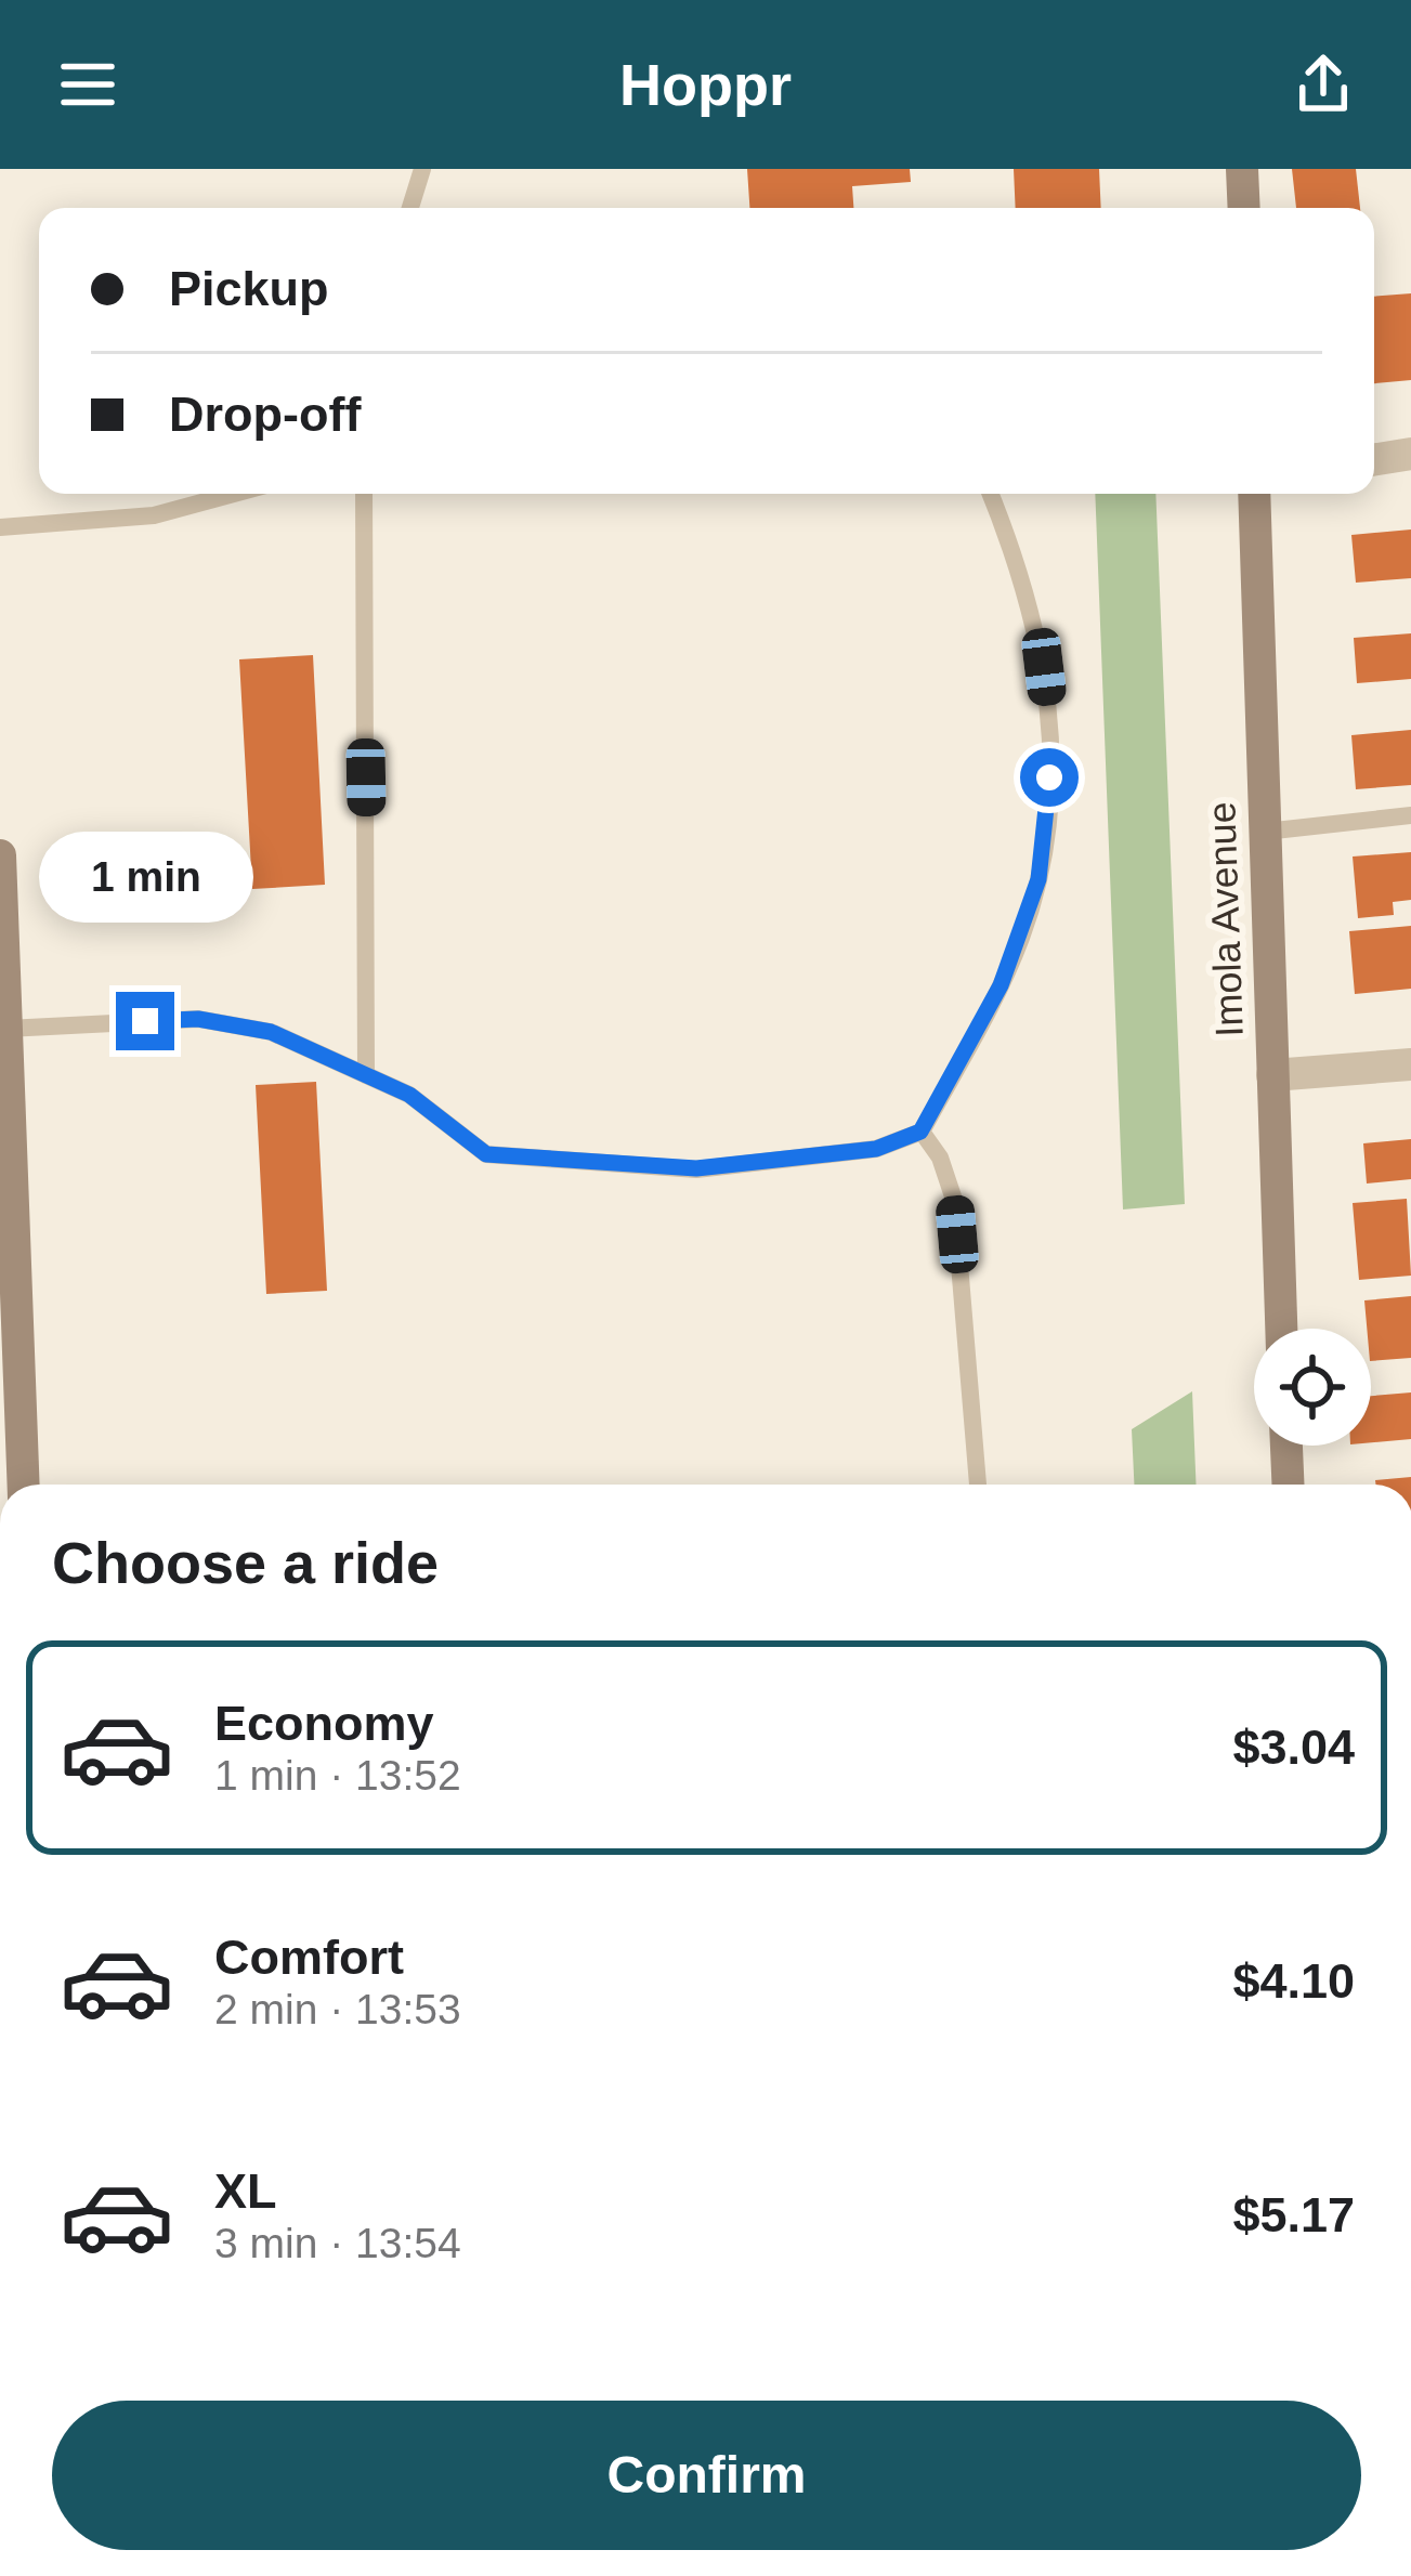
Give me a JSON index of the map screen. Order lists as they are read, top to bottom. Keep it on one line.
{"streets":{"street":["Imola Avenue"]},"page":{"header":"Hoppr","banner":["Pickup","Drop-off"],"bubble":"1 min","heading":"Choose a ride","list":[{"name":"Economy","note":"1 min · 13:52","value":"$3.04"},{"name":"Comfort","note":"2 min · 13:53","value":"$4.10"},{"name":"XL","note":"3 min · 13:54","value":"$5.17"}],"buttons":"Confirm"}}
